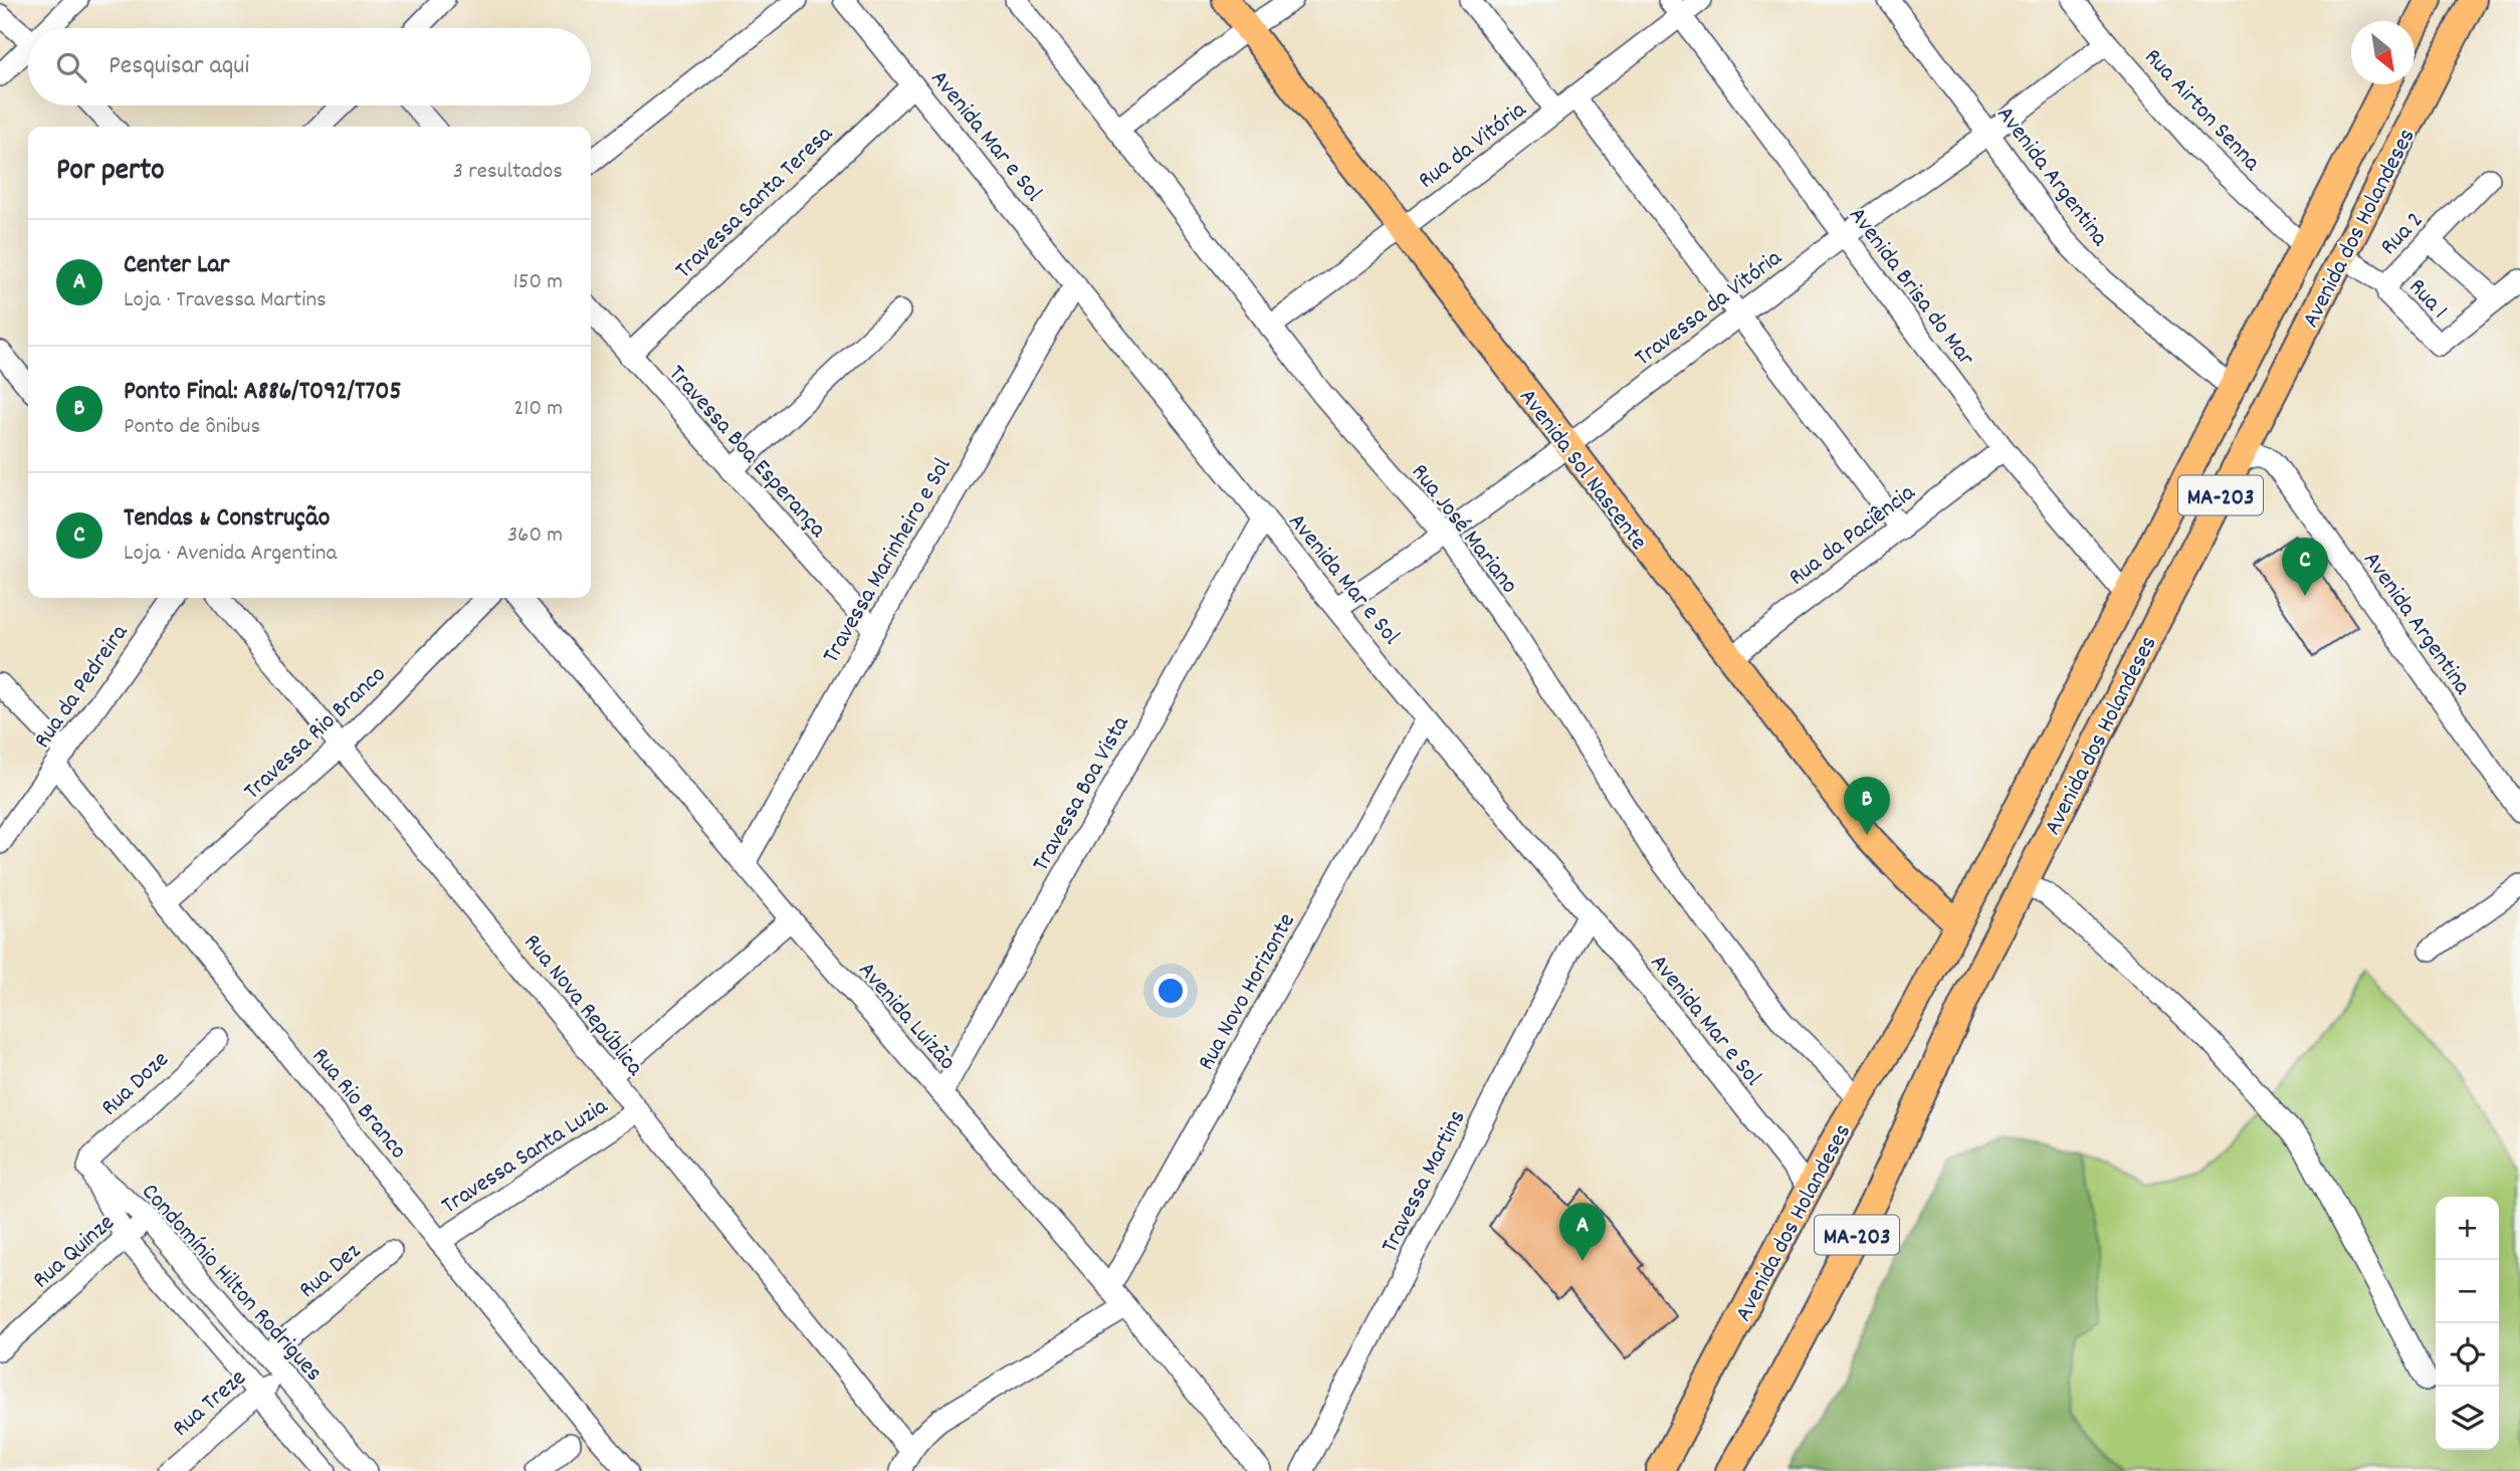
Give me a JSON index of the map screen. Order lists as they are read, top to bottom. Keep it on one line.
{"streets":{"main road":["Avenida dos Holandeses","Avenida Sol Nascente","MA-203"],"street":["Rua Airton Senna","Avenida Mar e Sol","Rua da Vitória","Avenida Argentina","Travessa Santa Teresa","Rua 2","Avenida Brisa do Mar","Rua 1","Travessa da Vitória","Travessa Boa Esperança","Rua José Mariano","Rua da Paciência","Travessa Marinheiro e Sol","Rua da Pedreira","Travessa Rio Branco","Travessa Boa Vista","Rua Novo Horizonte","Rua Nova República","Avenida Luizão","Rua Doze","Rua Rio Branco","Travessa Santa Luzia","Travessa Martins","Rua Quinze","Rua Dez","Condomínio Hilton Rodrigues","Rua Treze"]},"crossings":[["Rua Airton Senna","Avenida dos Holandeses"],["Rua Airton Senna","Travessa da Vitória"],["Avenida Mar e Sol","Travessa Santa Teresa"],["Avenida Mar e Sol","Avenida dos Holandeses"],["Avenida Mar e Sol","Travessa da Vitória"],["Avenida Mar e Sol","Travessa Marinheiro e Sol"],["Avenida Mar e Sol","Travessa Boa Vista"],["Avenida Mar e Sol","Rua Novo Horizonte"],["Avenida Mar e Sol","Travessa Martins"],["Rua da Vitória","Avenida Brisa do Mar"],["Rua da Vitória","Avenida Sol Nascente"],["Rua da Vitória","Rua José Mariano"],["Avenida Argentina","Avenida dos Holandeses"],["Avenida Argentina","Travessa da Vitória"],["Travessa Santa Teresa","Travessa Boa Esperança"],["Avenida dos Holandeses","Rua 2"],["Avenida dos Holandeses","Avenida Brisa do Mar"],["Avenida dos Holandeses","Avenida Sol Nascente"],["Avenida dos Holandeses","Rua José Mariano"],["Rua 2","Rua 1"],["Avenida Brisa do Mar","Travessa da Vitória"],["Avenida Brisa do Mar","Rua da Paciência"],["Travessa da Vitória","Avenida Sol Nascente"],["Travessa da Vitória","Rua José Mariano"],["Travessa Boa Esperança","Travessa Marinheiro e Sol"],["Avenida Sol Nascente","Rua da Paciência"],["Travessa Marinheiro e Sol","Avenida Luizão"],["Rua da Pedreira","Rua Rio Branco"],["Travessa Rio Branco","Rua Nova República"],["Travessa Rio Branco","Rua Rio Branco"],["Travessa Boa Vista","Avenida Luizão"],["Rua Novo Horizonte","Avenida Luizão"],["Rua Nova República","Travessa Santa Luzia"],["Avenida Luizão","Travessa Santa Luzia"],["Rua Doze","Condomínio Hilton Rodrigues"],["Rua Rio Branco","Travessa Santa Luzia"],["Rua Quinze","Condomínio Hilton Rodrigues"],["Rua Dez","Condomínio Hilton Rodrigues"],["Condomínio Hilton Rodrigues","Rua Treze"]],"north":"bottom right","page":{"search":"Pesquisar aqui","heading":["Por perto","3 resultados"],"list":[{"mark":"A","name":"Center Lar","note":"Loja · Travessa Martins","value":"150 m"},{"mark":"B","name":"Ponto Final: A886/T092/T705","note":"Ponto de ônibus","value":"210 m"},{"mark":"C","name":"Tendas & Construção","note":"Loja · Avenida Argentina","value":"360 m"}],"pins":["C","B","A"],"map_buttons":["+","−"]}}
